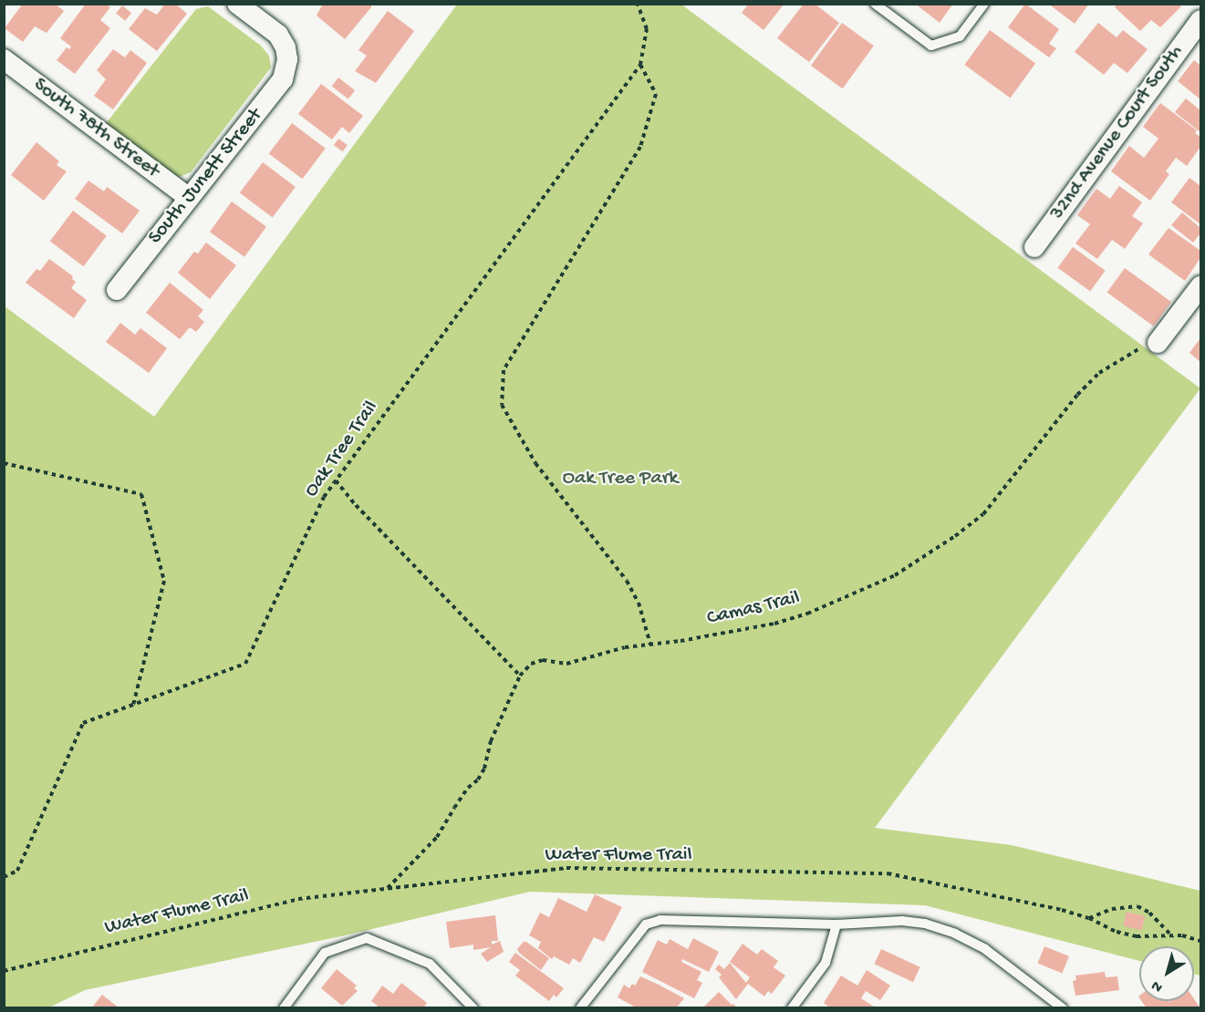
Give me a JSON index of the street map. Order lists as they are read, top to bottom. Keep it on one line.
{"streets":{"street":["South 78th Street","32nd Avenue Court South","South Junett Street"],"path":["Oak Tree Trail","Camas Trail","Water Flume Trail"]},"crossings":[["South 78th Street","South Junett Street"]],"parks":["Oak Tree Park"],"north":"bottom left"}
